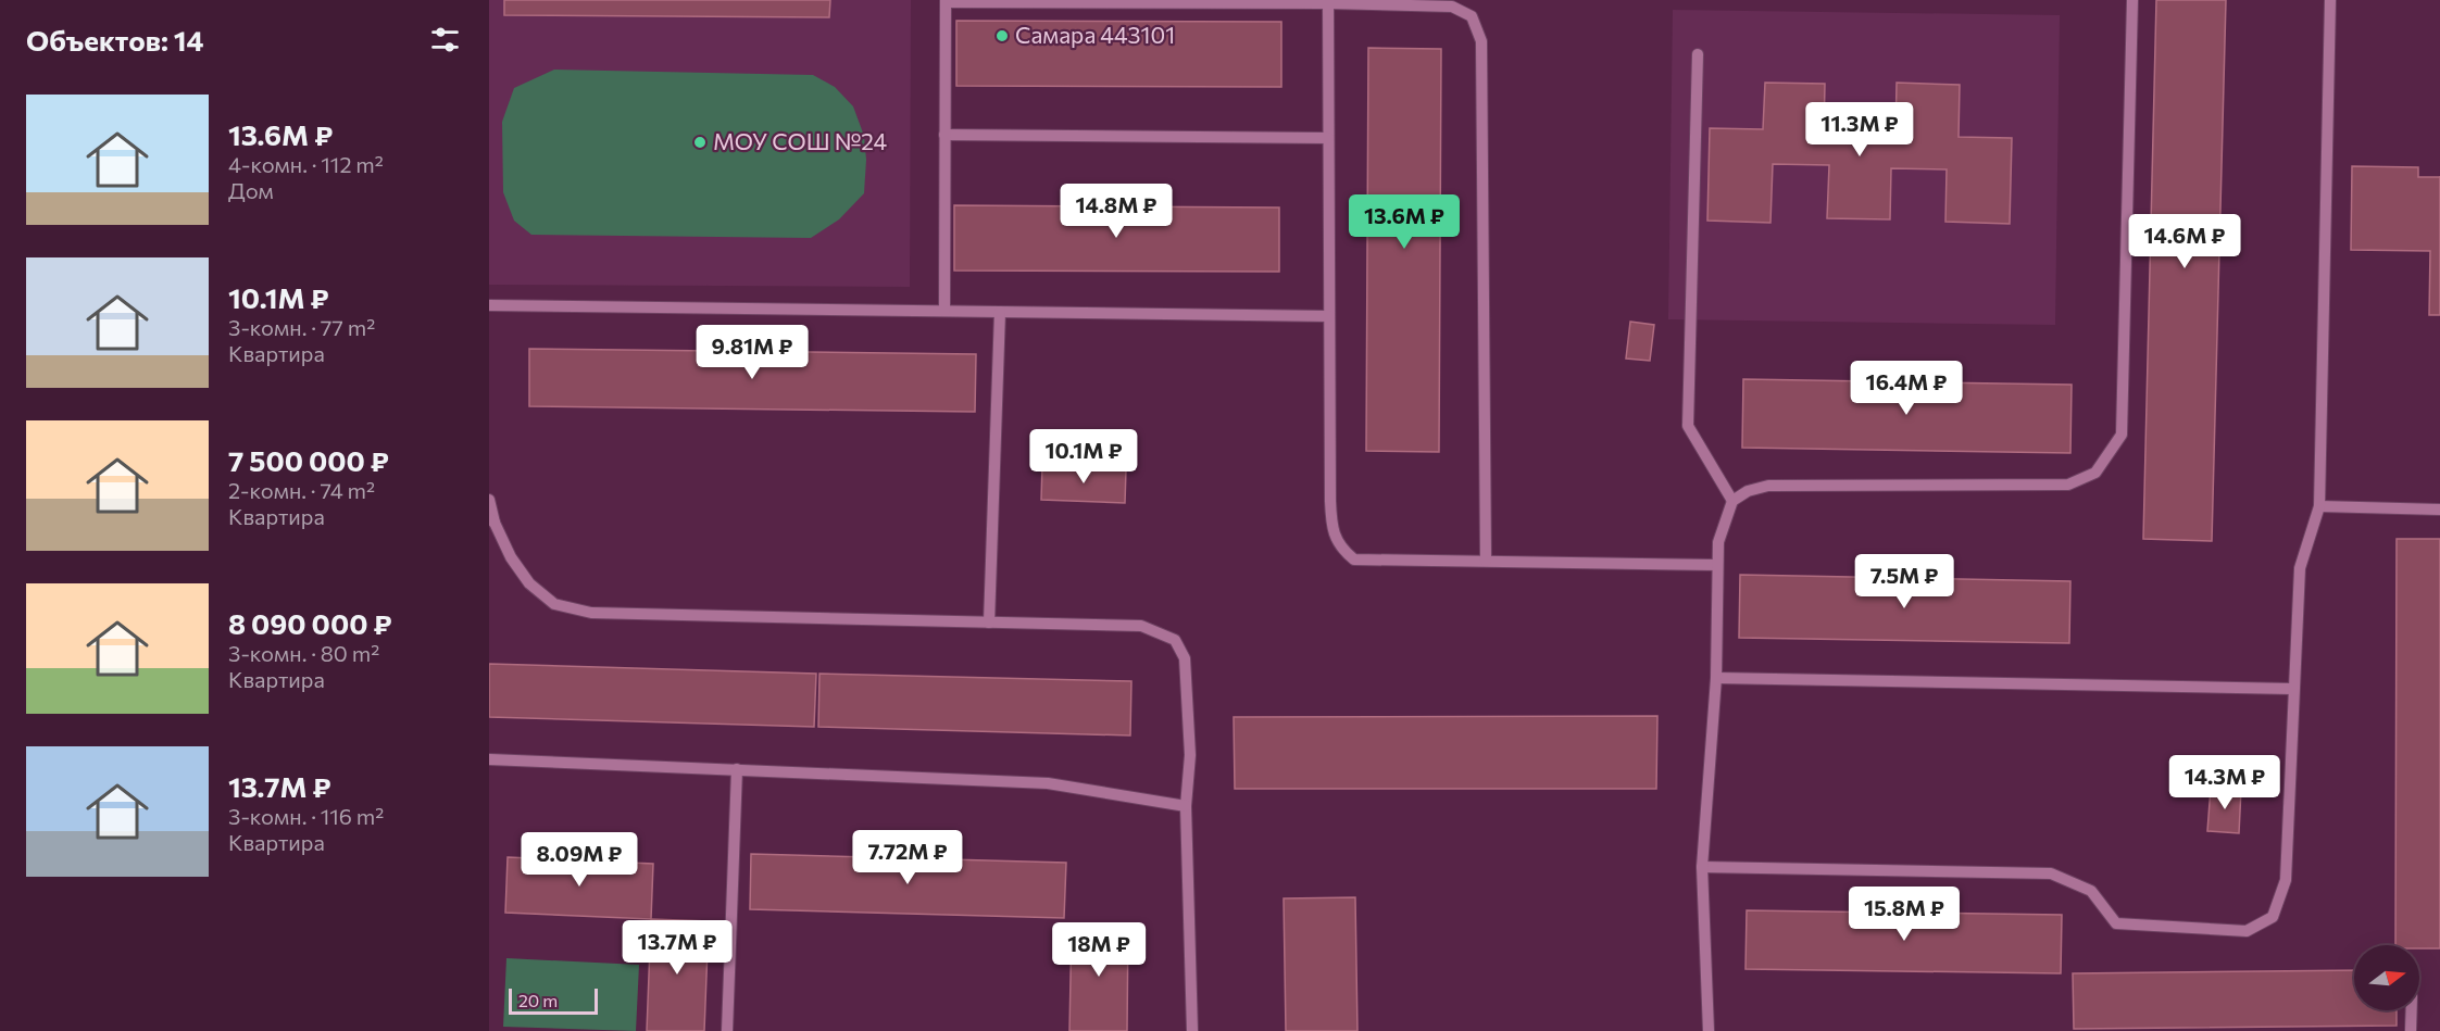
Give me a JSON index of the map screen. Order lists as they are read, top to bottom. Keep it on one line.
{"places":["Самара 443101","МОУ СОШ №24"],"scale_bar":"20 m","north":"right","page":{"heading":"Объектов: 14","list":[{"name":"13.6M ₽","note":"4-комн. · 112 m² · Дом"},{"name":"10.1M ₽","note":"3-комн. · 77 m² · Квартира"},{"name":"7 500 000 ₽","note":"2-комн. · 74 m² · Квартира"},{"name":"8 090 000 ₽","note":"3-комн. · 80 m² · Квартира"},{"name":"13.7M ₽","note":"3-комн. · 116 m² · Квартира"}],"price":["11.3M ₽","14.8M ₽","13.6M ₽","14.6M ₽","9.81M ₽","16.4M ₽","10.1M ₽","7.5M ₽","14.3M ₽","7.72M ₽","8.09M ₽","15.8M ₽","13.7M ₽","18M ₽"],"scale":"20 m"}}
